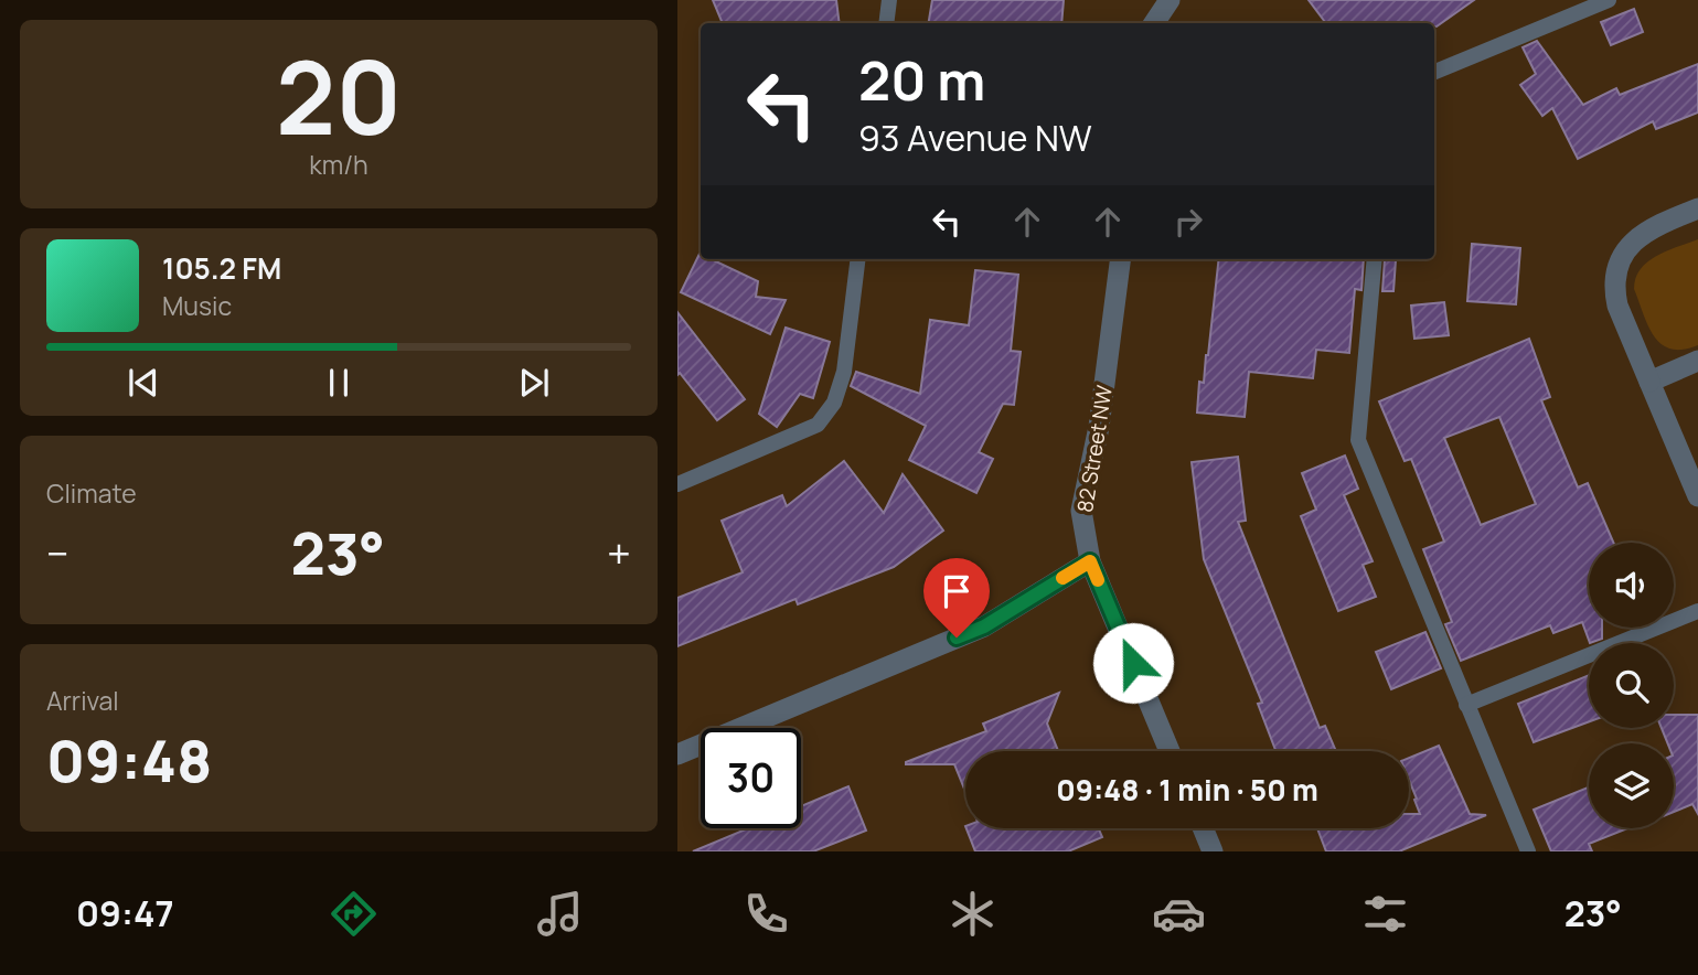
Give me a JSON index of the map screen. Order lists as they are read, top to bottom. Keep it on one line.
{"streets":{"street":["82 Street NW"]},"page":{"tile":[["20","km/h"],"Climate",["Arrival","09:48"]],"turn":["20 m","93 Avenue NW"],"song":["105.2 FM","Music"],"heat":["−","23°","+"],"limit":"30","trip":"09:48 · 1 min · 50 m","tabs":["09:47","23°"]}}
